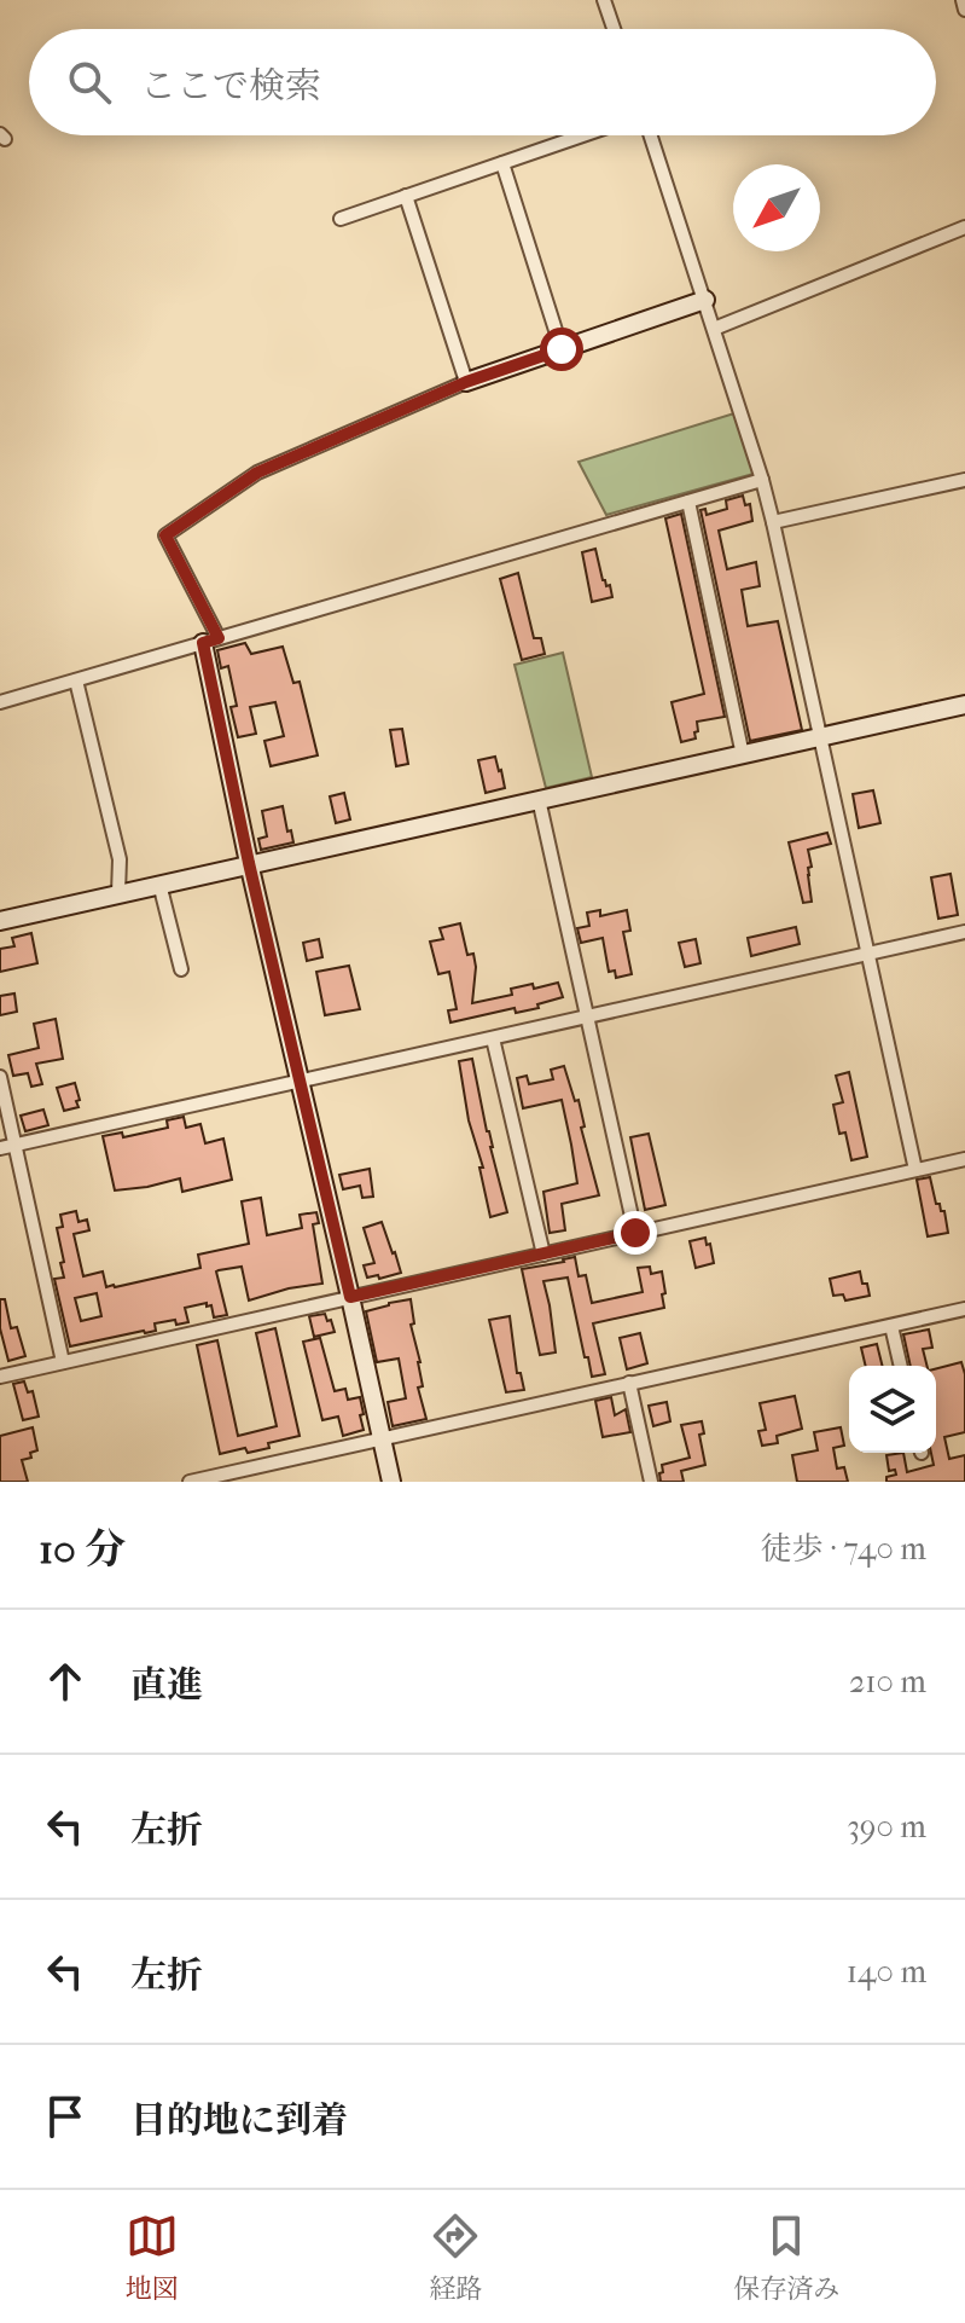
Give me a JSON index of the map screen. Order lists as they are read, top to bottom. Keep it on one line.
{"north":"bottom left","page":{"search":"ここで検索","heading":["10 分","徒歩 · 740 m"],"list":[["直進","210 m"],["左折","390 m"],["左折","140 m"],"目的地に到着"],"nav":["地図","経路","保存済み"]}}
